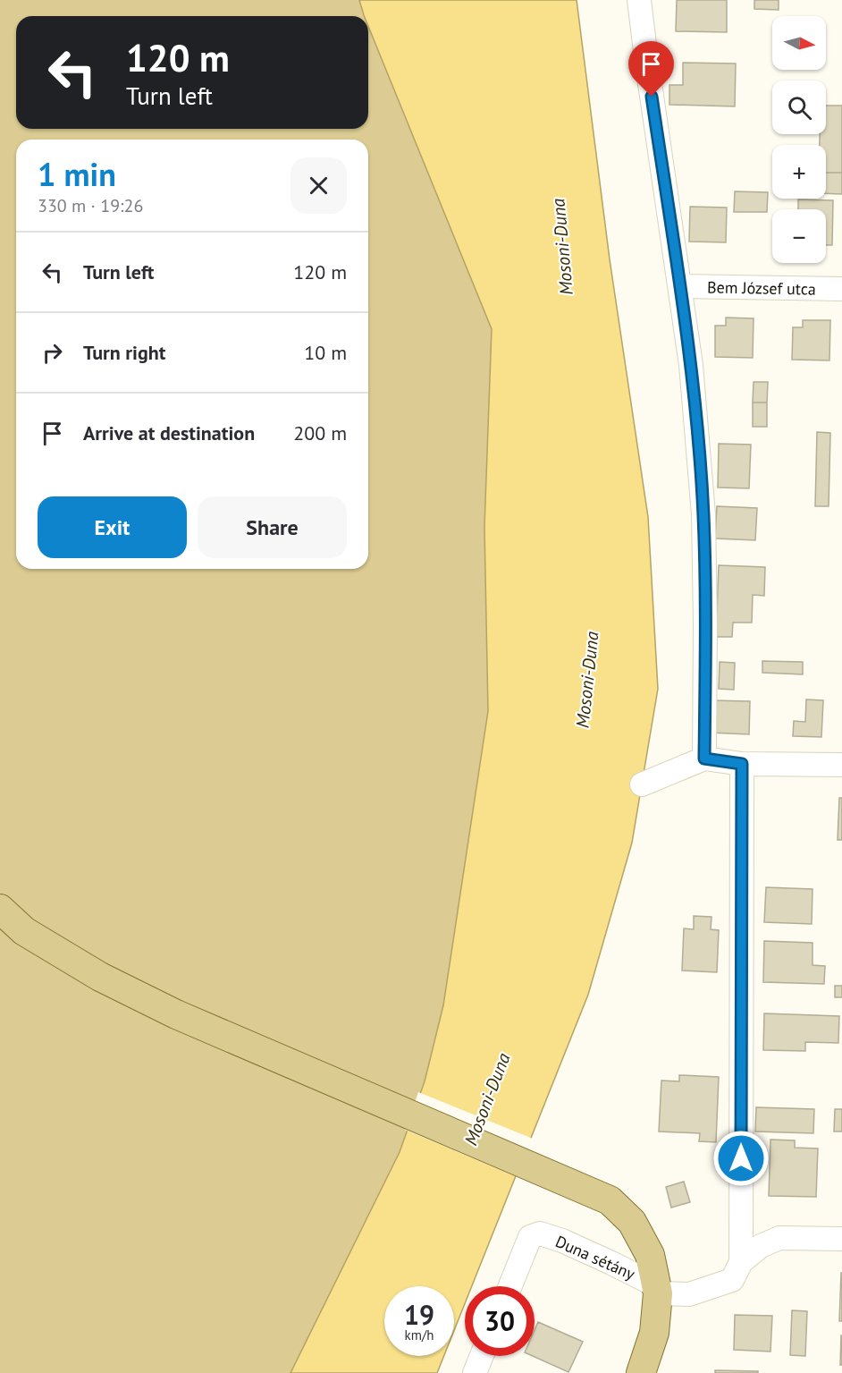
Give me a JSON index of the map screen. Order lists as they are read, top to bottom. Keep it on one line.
{"streets":{"street":["Bem József utca","Duna sétány"]},"water":["Mosoni-Duna"],"north":"right","page":{"map_buttons":["+","−"],"turn":["120 m","Turn left"],"heading":["1 min","330 m · 19:26"],"list":[{"name":"Turn left","value":"120 m"},{"name":"Turn right","value":"10 m"},{"name":"Arrive at destination","value":"200 m"}],"buttons":["Exit","Share"],"speed":"19 km/h","limit":"30"}}
